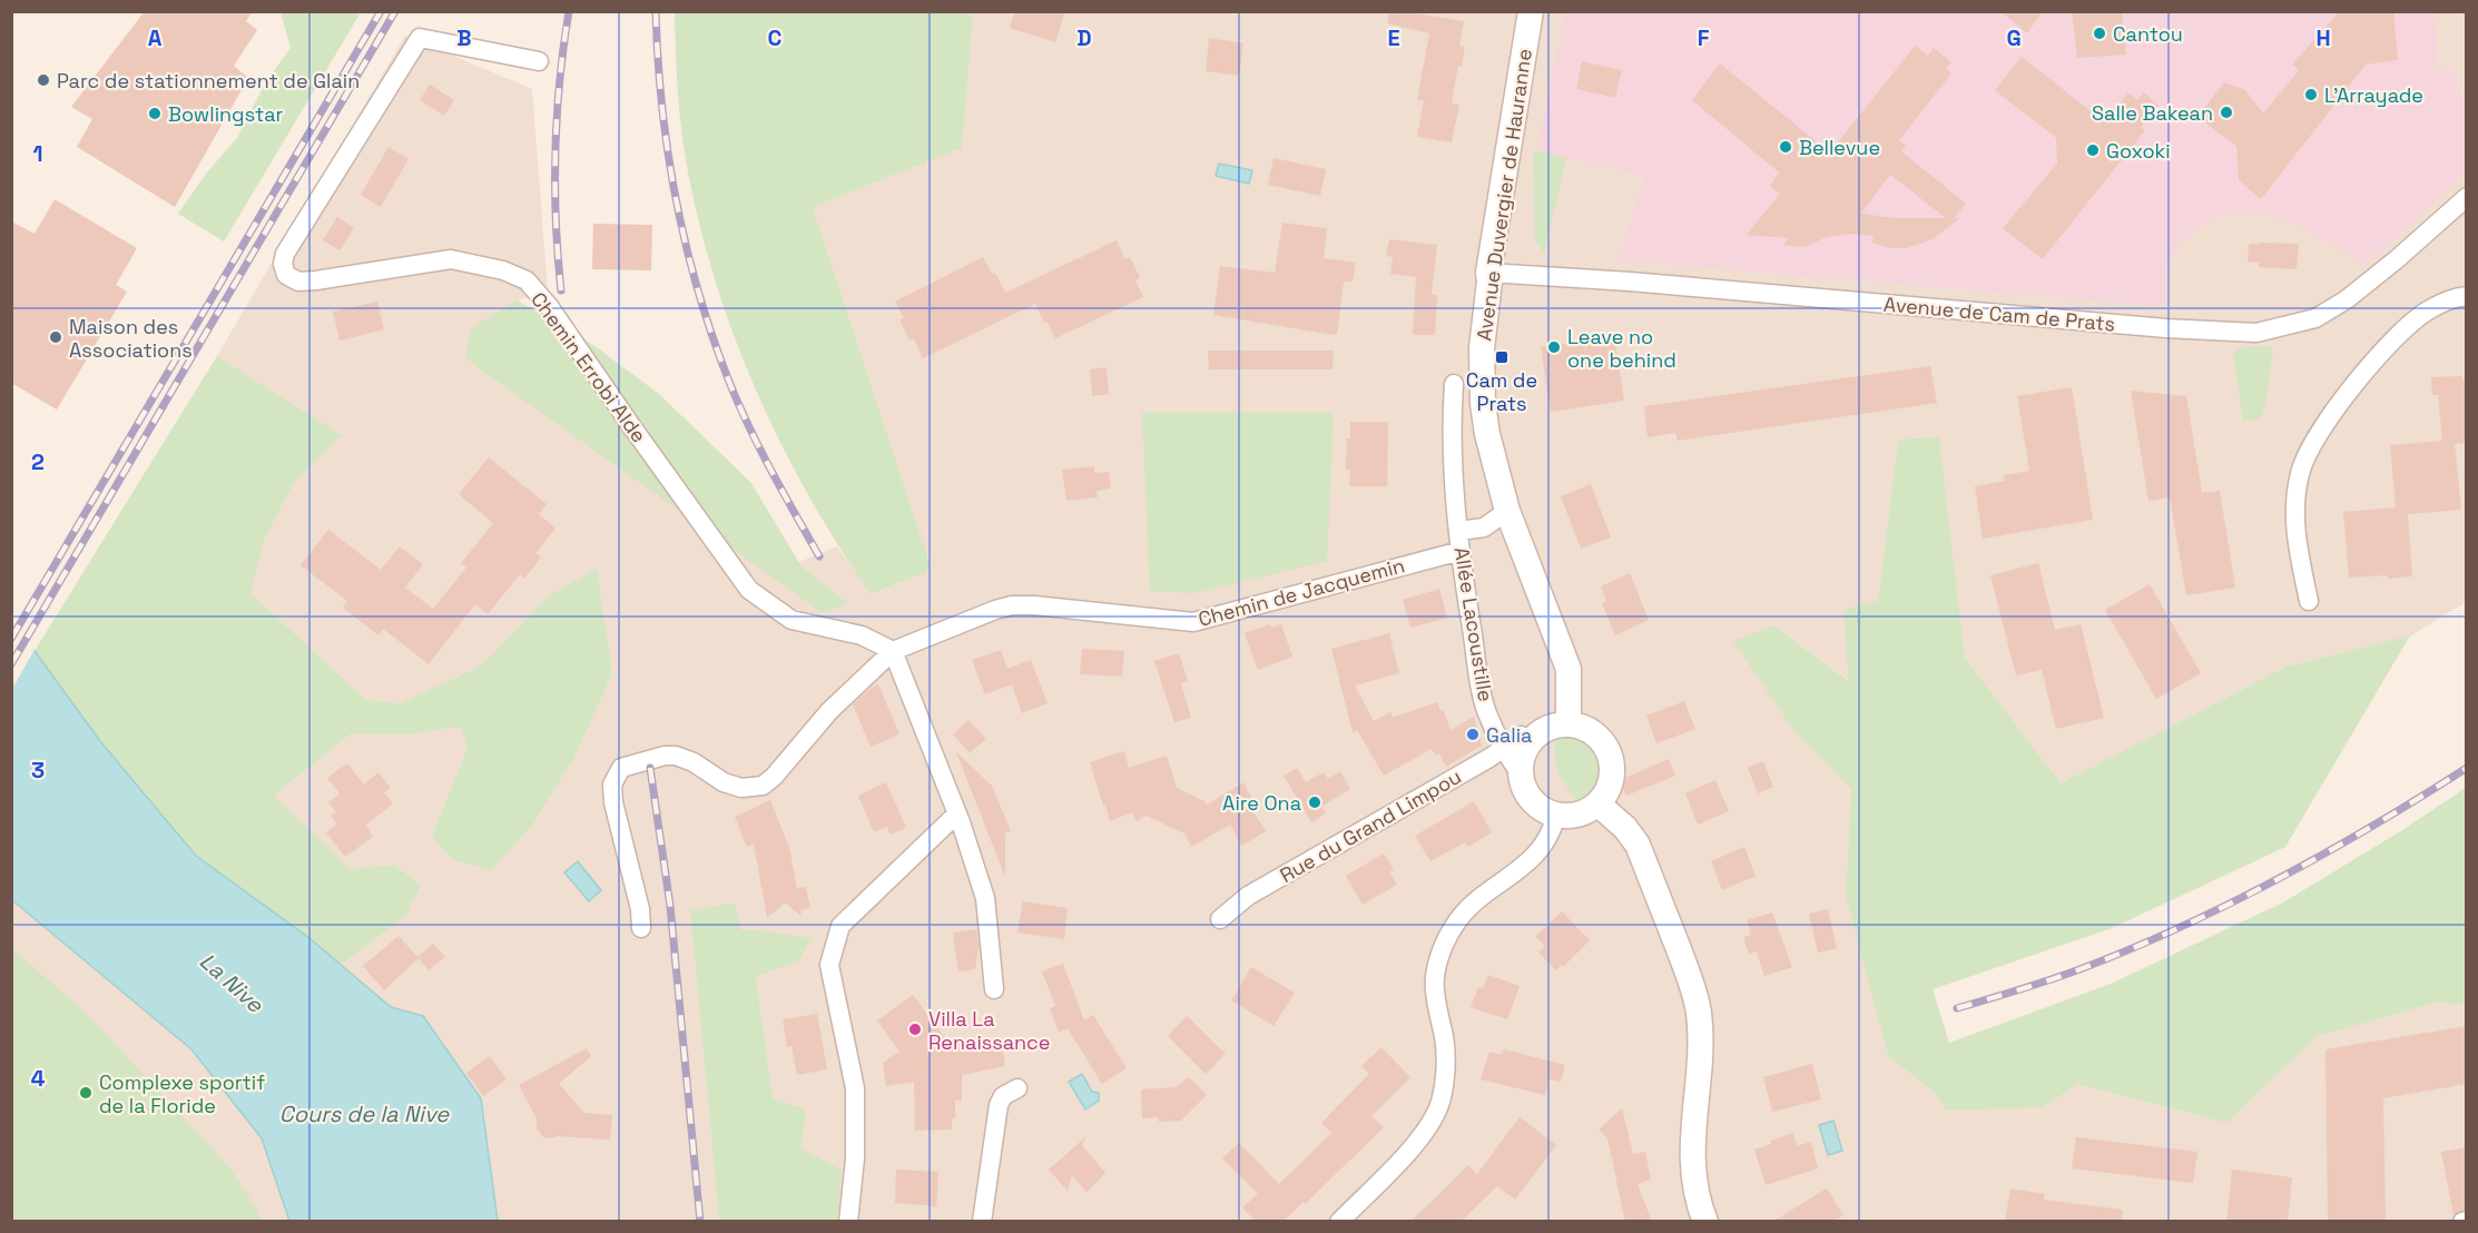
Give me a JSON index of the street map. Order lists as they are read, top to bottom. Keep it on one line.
{"streets":{"main road":["Avenue Duvergier de Hauranne"],"street":["Avenue de Cam de Prats","Chemin Errobi Alde","Chemin de Jacquemin","Allée Lacoustille","Rue du Grand Limpou"]},"crossings":[["Avenue Duvergier de Hauranne","Avenue de Cam de Prats"],["Avenue Duvergier de Hauranne","Allée Lacoustille"],["Avenue Duvergier de Hauranne","Rue du Grand Limpou"],["Chemin Errobi Alde","Chemin de Jacquemin"],["Chemin de Jacquemin","Allée Lacoustille"],["Allée Lacoustille","Rue du Grand Limpou"]],"water":["La Nive","Cours de la Nive"],"places":{"other":["Cantou","Parc de stationnement de Glain","L'Arrayade","Salle Bakean","Bowlingstar","Bellevue","Goxoki","Maison des Associations","Leave no one behind","Galia","Aire Ona","Villa La Renaissance","Complexe sportif de la Floride"],"transit":["Cam de Prats"]},"grid":{"columns":["A","B","C","D","E","F","G","H"],"rows":["1","2","3","4"]}}
